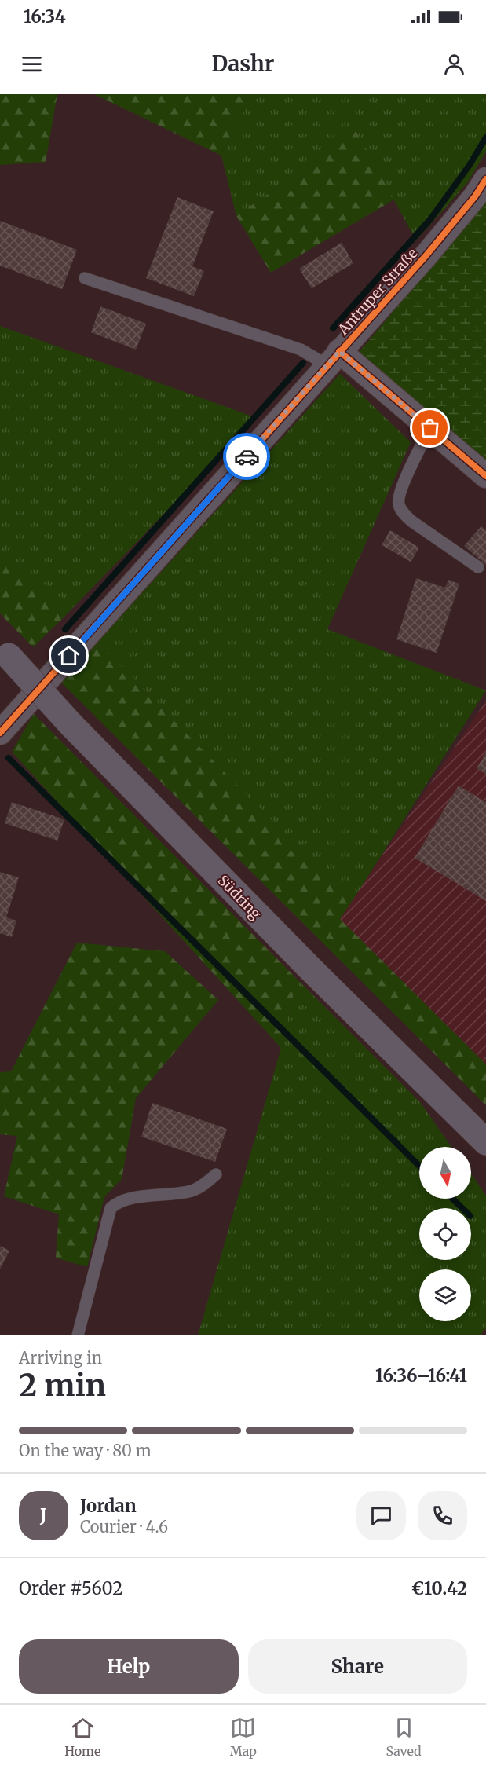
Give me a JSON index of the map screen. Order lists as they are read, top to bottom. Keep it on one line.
{"streets":{"main road":["Südring"],"street":["Antruper Straße"]},"north":"bottom","page":{"status":"16:34","header":"Dashr","heading":["2 min","Arriving in","16:36–16:41"],"panel":["Jordan","Courier · 4.6","Order #5602","€10.42"],"bar":"On the way · 80 m","round":"J","buttons":["Help","Share"],"tabs":["Home","Map","Saved"]}}
